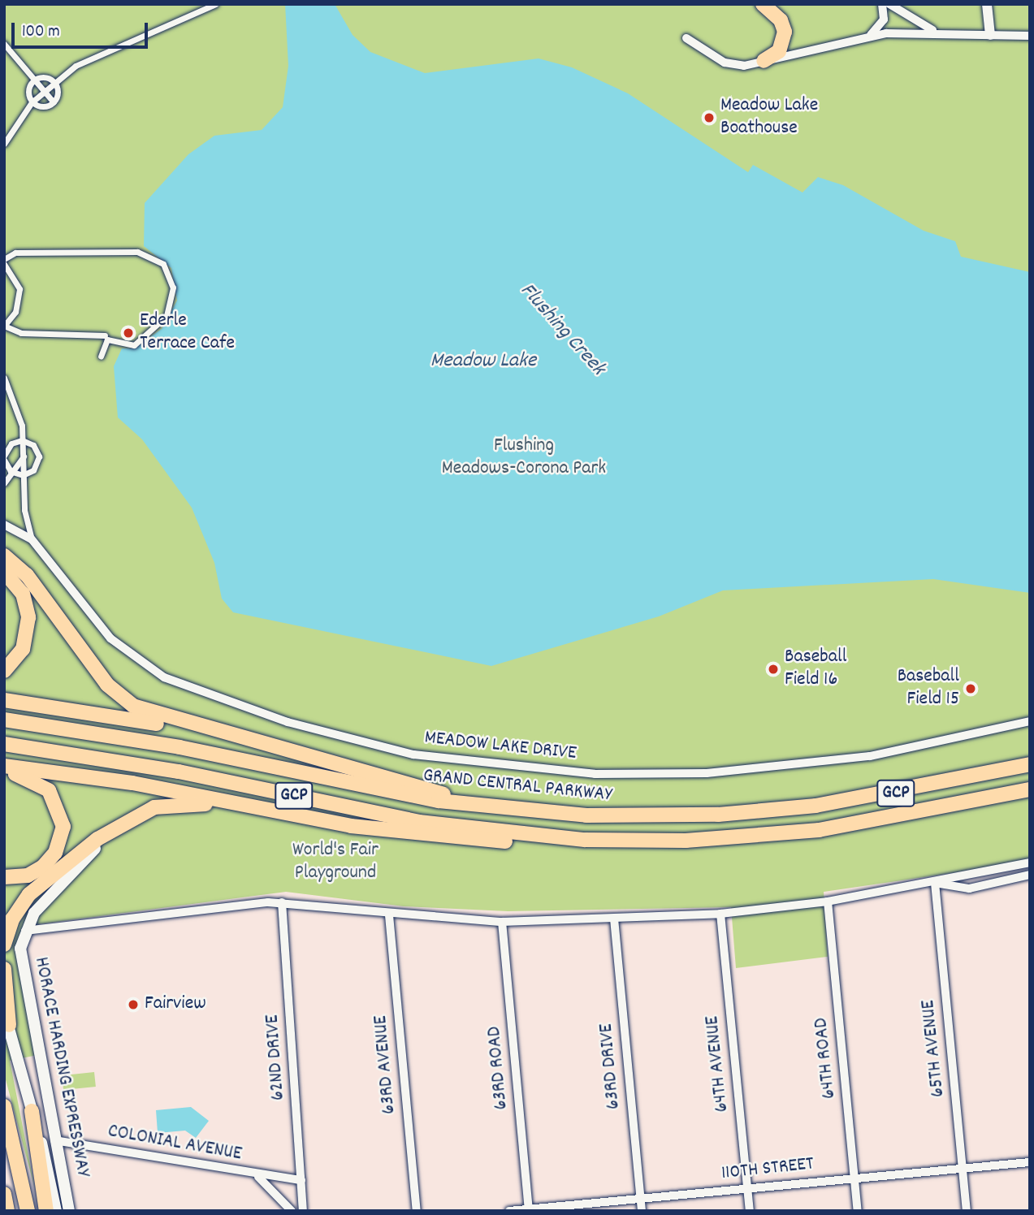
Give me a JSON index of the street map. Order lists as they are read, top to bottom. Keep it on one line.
{"streets":{"highway":["GRAND CENTRAL PARKWAY","GCP"],"main road":["HORACE HARDING EXPRESSWAY"],"street":["MEADOW LAKE DRIVE","65TH AVENUE","62ND DRIVE","64TH ROAD","64TH AVENUE","63RD AVENUE","63RD DRIVE","63RD ROAD","COLONIAL AVENUE","110TH STREET"]},"crossings":[["65TH AVENUE","110TH STREET"],["62ND DRIVE","COLONIAL AVENUE"],["64TH ROAD","110TH STREET"],["64TH AVENUE","110TH STREET"],["63RD DRIVE","110TH STREET"],["HORACE HARDING EXPRESSWAY","COLONIAL AVENUE"],["63RD ROAD","110TH STREET"]],"water":["Flushing Creek","Meadow Lake"],"parks":["Flushing Meadows-Corona Park","World's Fair Playground"],"places":["Meadow Lake Boathouse","Ederle Terrace Cafe","Baseball Field 16","Baseball Field 15","Fairview"],"scale_bar":"100 m"}
